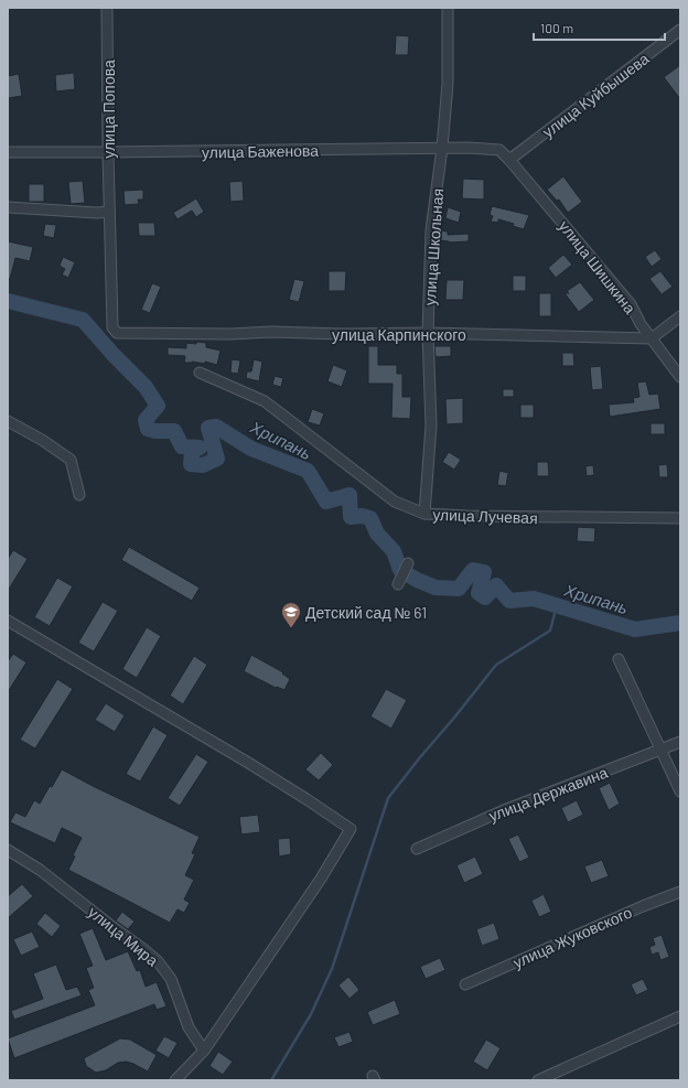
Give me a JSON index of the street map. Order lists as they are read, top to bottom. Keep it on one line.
{"streets":{"street":["улица Куйбышева","улица Попова","улица Баженова","улица Школьная","улица Шишкина","улица Карпинского","улица Лучевая","улица Державина","улица Мира","улица Жуковского"]},"crossings":[["улица Куйбышева","улица Баженова"],["улица Куйбышева","улица Шишкина"],["улица Попова","улица Баженова"],["улица Попова","улица Карпинского"],["улица Баженова","улица Школьная"],["улица Баженова","улица Шишкина"],["улица Школьная","улица Карпинского"],["улица Школьная","улица Лучевая"],["улица Шишкина","улица Карпинского"]],"water":["Хрипань"],"places":{"school or university":["Детский сад № 61"]},"scale_bar":"100 m"}
